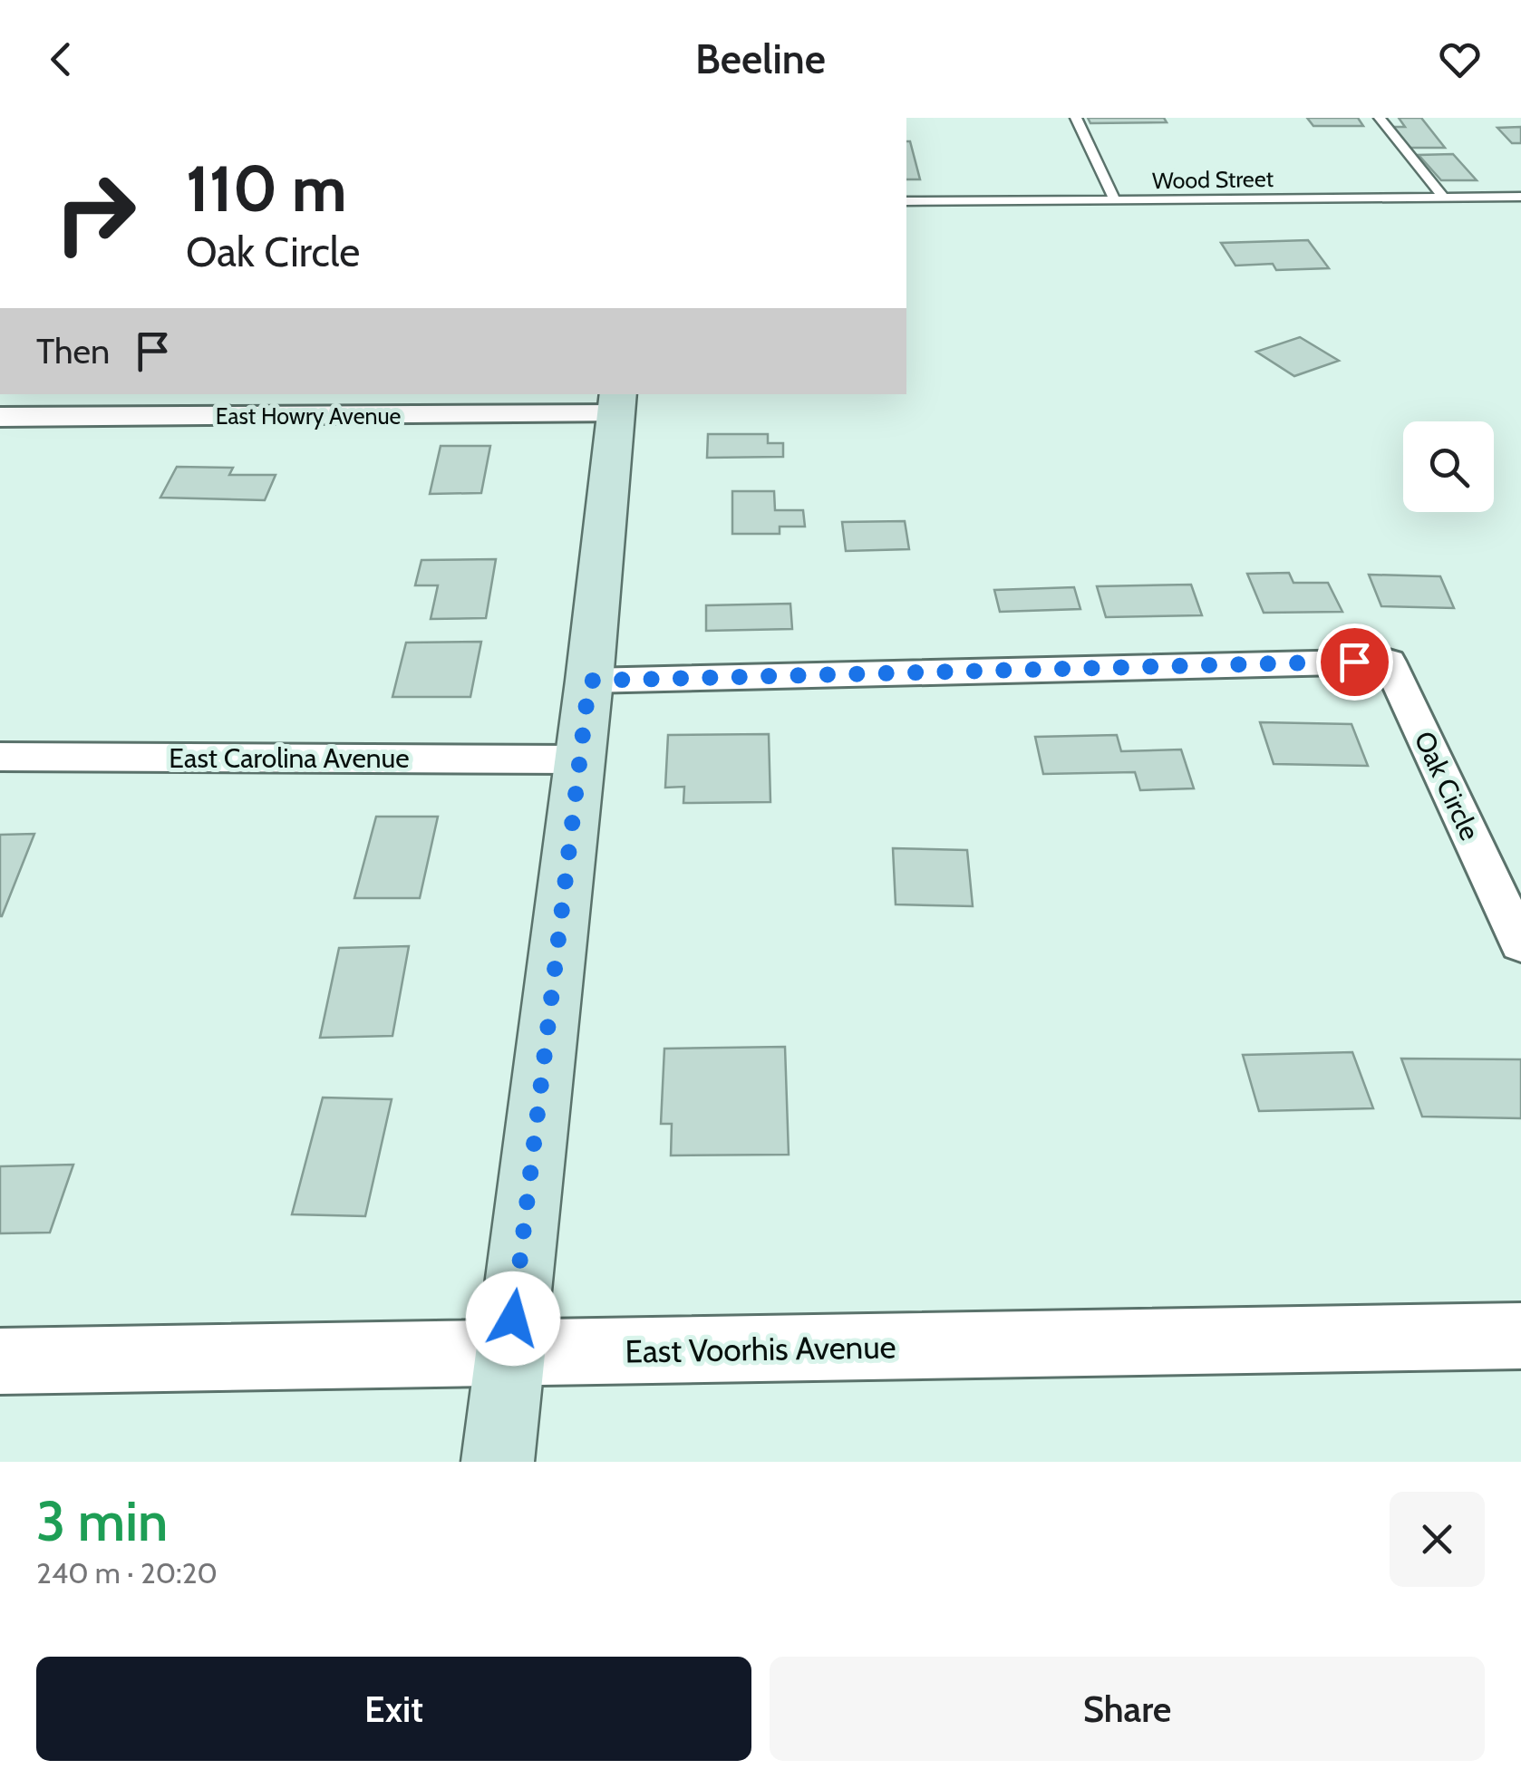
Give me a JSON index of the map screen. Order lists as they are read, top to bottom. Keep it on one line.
{"streets":{"street":["East Howry Avenue","East Carolina Avenue","Oak Circle","East Voorhis Avenue"],"lane":["Wood Street"]},"page":{"header":"Beeline","turn":["110 m","Oak Circle"],"then":"Then","heading":["3 min","240 m · 20:20"],"buttons":["Exit","Share"]}}
